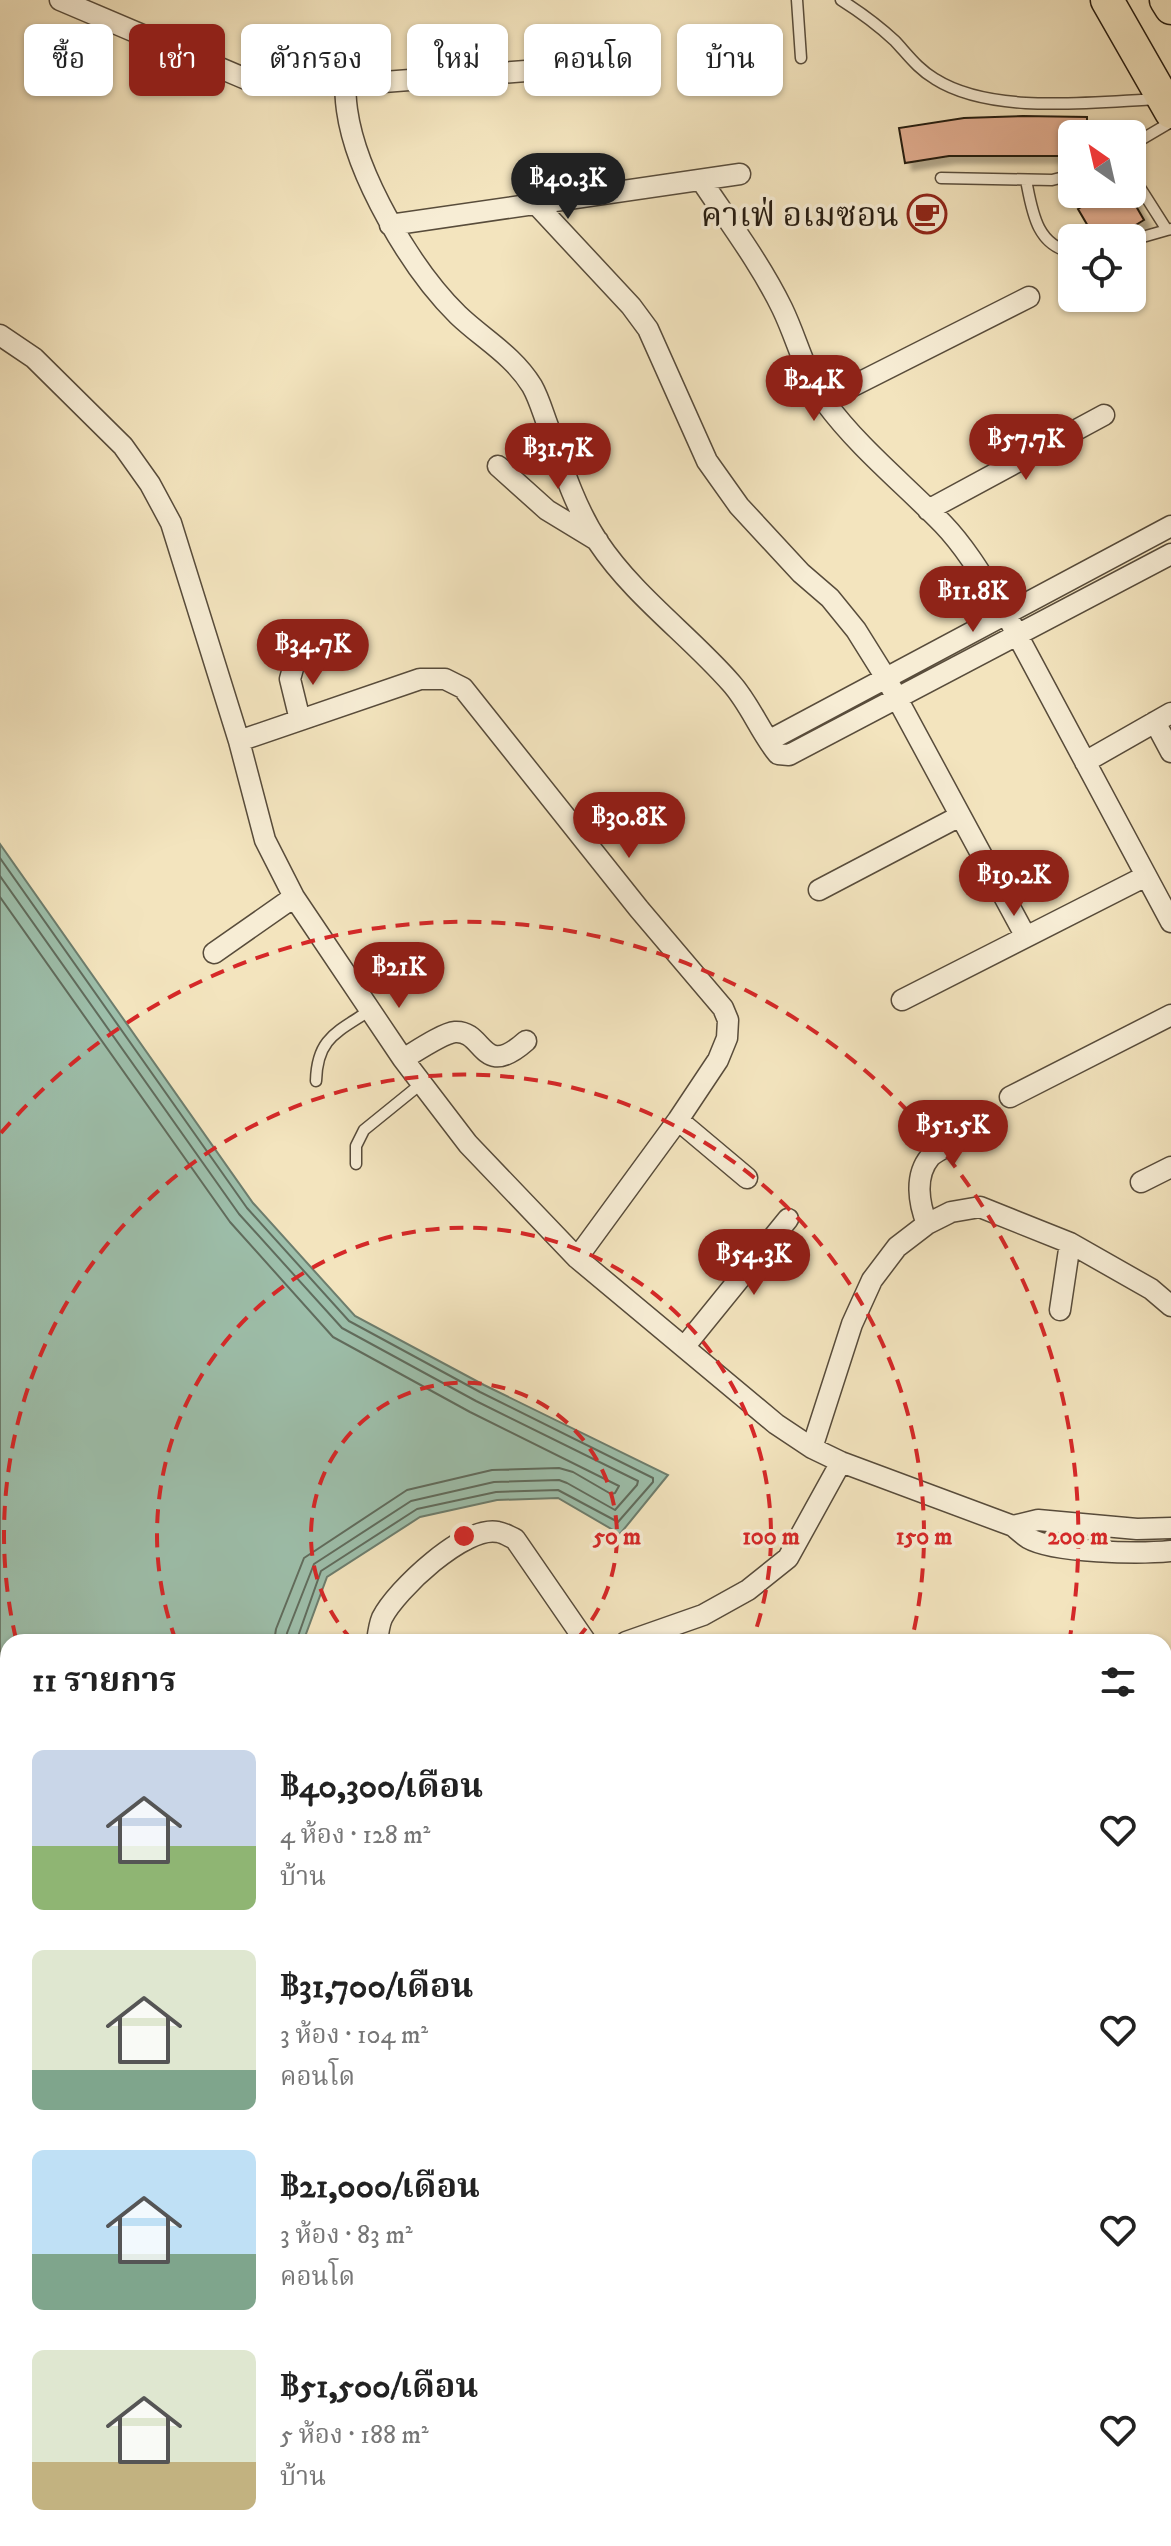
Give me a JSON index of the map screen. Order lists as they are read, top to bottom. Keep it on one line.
{"places":{"cafe":["คาเฟ่ อเมซอน"]},"north":"top left","page":{"chip":["ซื้อ","เช่า","ตัวกรอง","ใหม่","คอนโด","บ้าน"],"price":["฿40.3K","฿24K","฿57.7K","฿31.7K","฿11.8K","฿34.7K","฿30.8K","฿19.2K","฿21K","฿51.5K","฿54.3K"],"heading":"11 รายการ","list":[{"name":"฿40,300/เดือน","note":"4 ห้อง · 128 m² · บ้าน"},{"name":"฿31,700/เดือน","note":"3 ห้อง · 104 m² · คอนโด"},{"name":"฿21,000/เดือน","note":"3 ห้อง · 83 m² · คอนโด"},{"name":"฿51,500/เดือน","note":"5 ห้อง · 188 m² · บ้าน"}]},"rings":["50 m","100 m","150 m","200 m"]}
